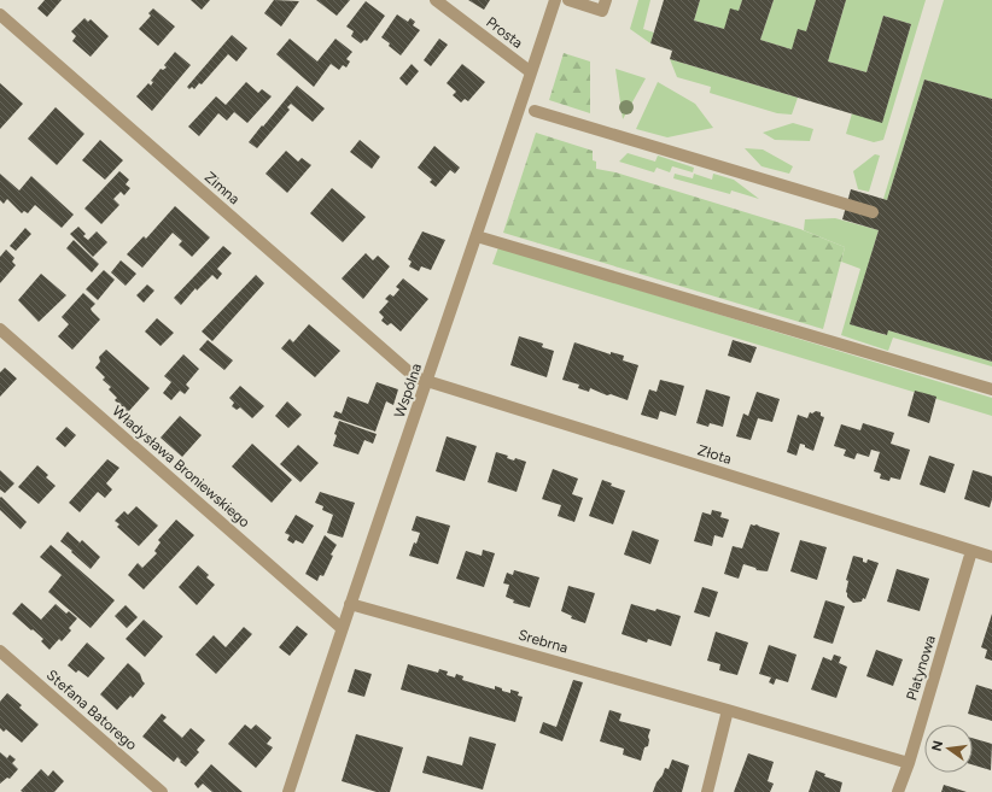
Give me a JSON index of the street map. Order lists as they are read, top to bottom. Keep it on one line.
{"streets":{"street":["Prosta","Zimna","Wspólna","Złota","Władysława Broniewskiego","Srebrna","Platynowa","Stefana Batorego"]},"crossings":[["Prosta","Wspólna"],["Zimna","Wspólna"],["Zimna","Złota"],["Wspólna","Złota"],["Wspólna","Władysława Broniewskiego"],["Wspólna","Srebrna"],["Złota","Platynowa"],["Srebrna","Platynowa"]],"north":"left"}
